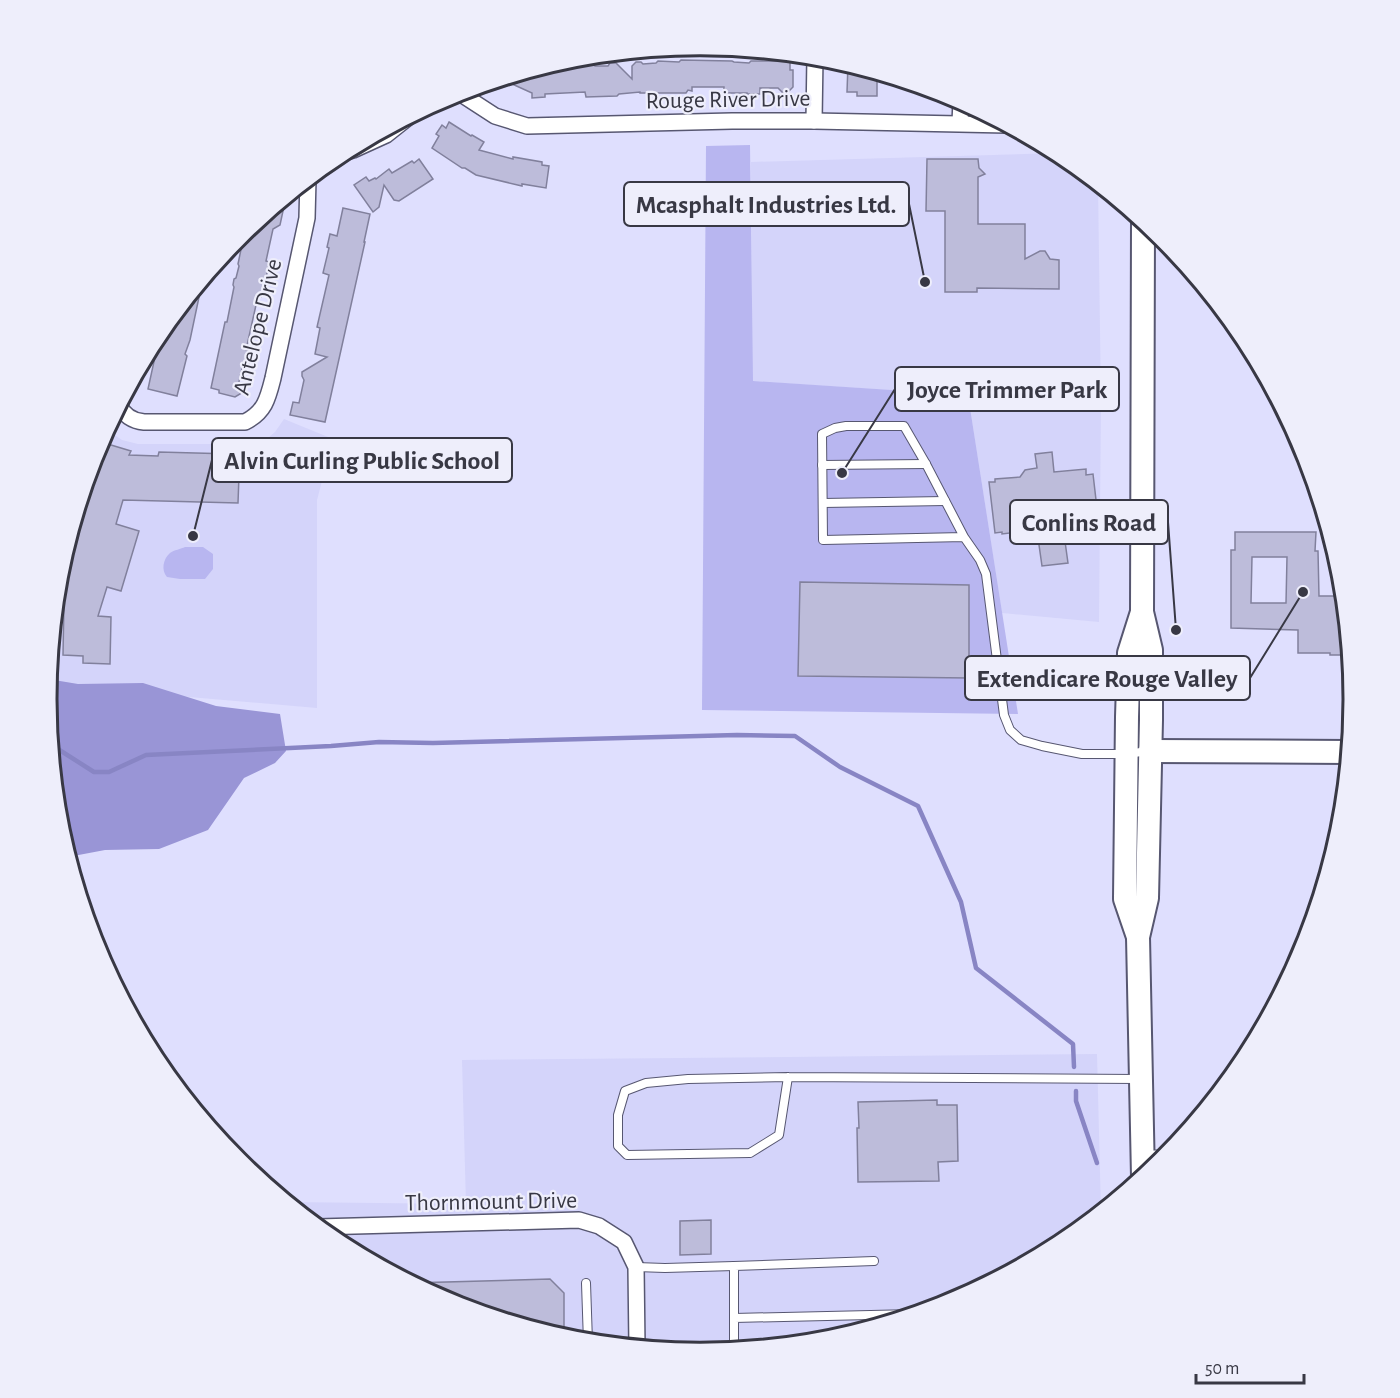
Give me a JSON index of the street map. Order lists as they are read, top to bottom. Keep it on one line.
{"streets":{"street":["Rouge River Drive","Antelope Drive","Thornmount Drive"]},"places":["Mcasphalt Industries Ltd.","Joyce Trimmer Park","Alvin Curling Public School","Extendicare Rouge Valley","Conlins Road"],"scale_bar":"50 m"}
